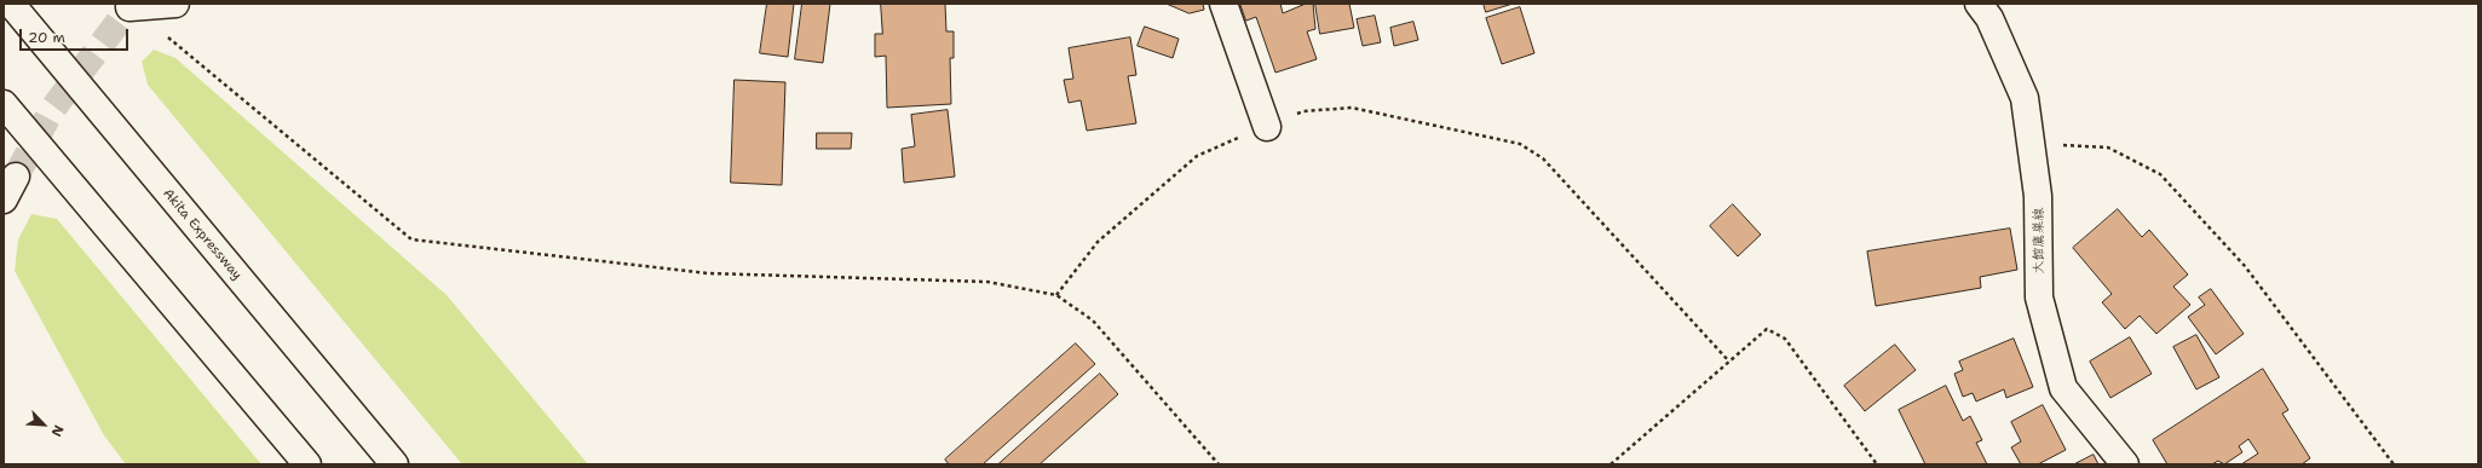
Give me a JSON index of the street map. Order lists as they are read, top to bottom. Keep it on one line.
{"streets":{"main road":["Akita Expressway","大館鷹巣線"]},"scale_bar":"20 m","north":"bottom right"}
